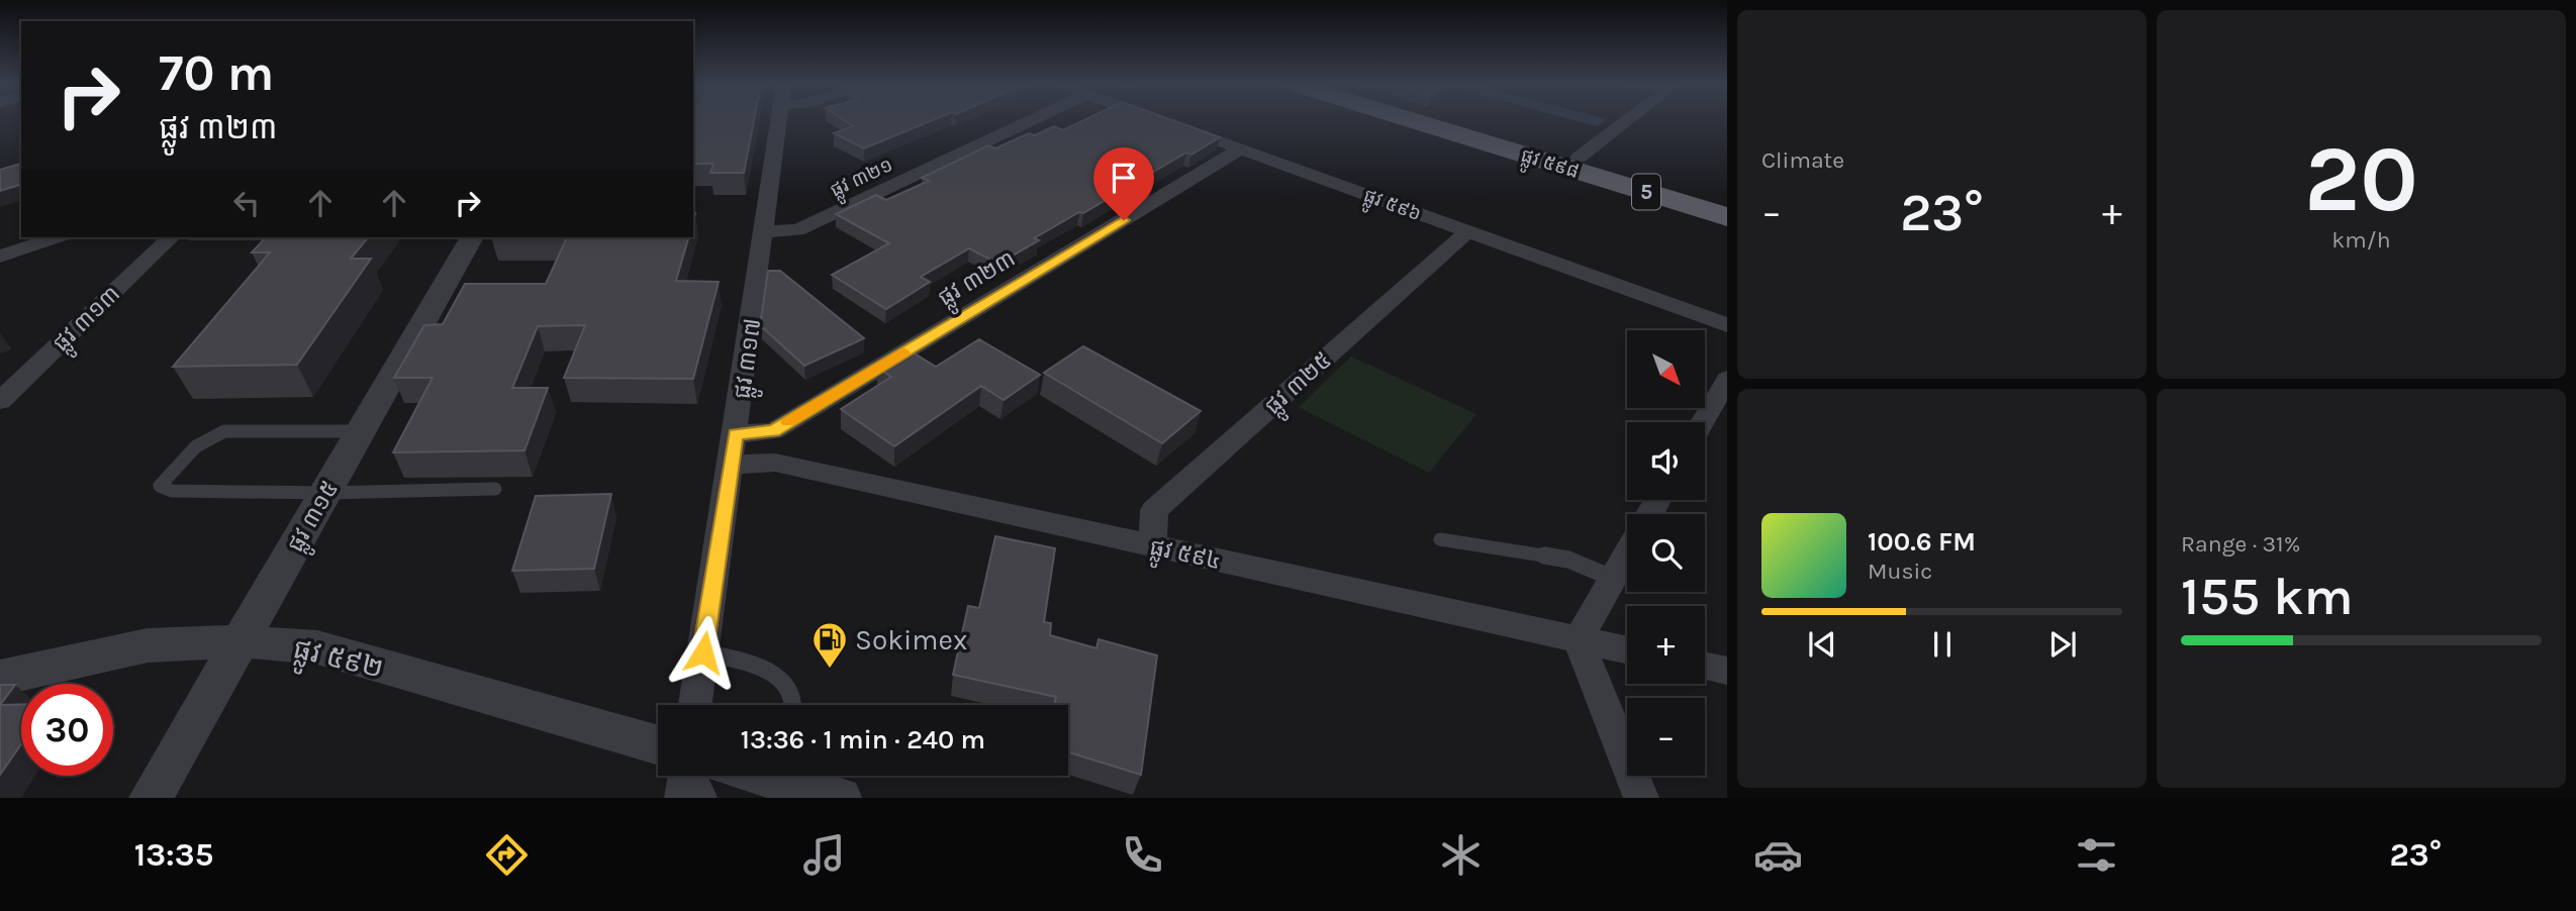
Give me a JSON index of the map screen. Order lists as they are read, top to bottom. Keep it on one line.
{"streets":{"main road":["ផ្លូវ ៥៩៨","5"],"street":["ផ្លូវ ៣២១","ផ្លូវ ៥៩៦","ផ្លូវ ៣២៣","ផ្លូវ ៣១៣","ផ្លូវ ៣១៧","ផ្លូវ ៣២៥","ផ្លូវ ៣១៥","ផ្លូវ ៥៩៤","ផ្លូវ ៥៩២"]},"crossings":[["ផ្លូវ ៣២១","ផ្លូវ ៣១៧"],["ផ្លូវ ៥៩៦","ផ្លូវ ៣២៣"],["ផ្លូវ ៥៩៦","ផ្លូវ ៣២៥"],["ផ្លូវ ៣២៣","ផ្លូវ ៣១៧"],["ផ្លូវ ៣១៧","ផ្លូវ ៥៩៤"],["ផ្លូវ ៣២៥","ផ្លូវ ៥៩៤"],["ផ្លូវ ៣១៥","ផ្លូវ ៥៩២"]],"places":{"fuel station":["Sokimex"]},"north":"bottom right","page":{"tile":["Climate",["20","km/h"],["Range · 31%","155 km"]],"turn":["70 m","ផ្លូវ ៣២៣"],"heat":["−","23°","+"],"map_buttons":["+","−"],"song":["100.6 FM","Music"],"limit":"30","trip":"13:36 · 1 min · 240 m","tabs":["13:35","23°"]}}
